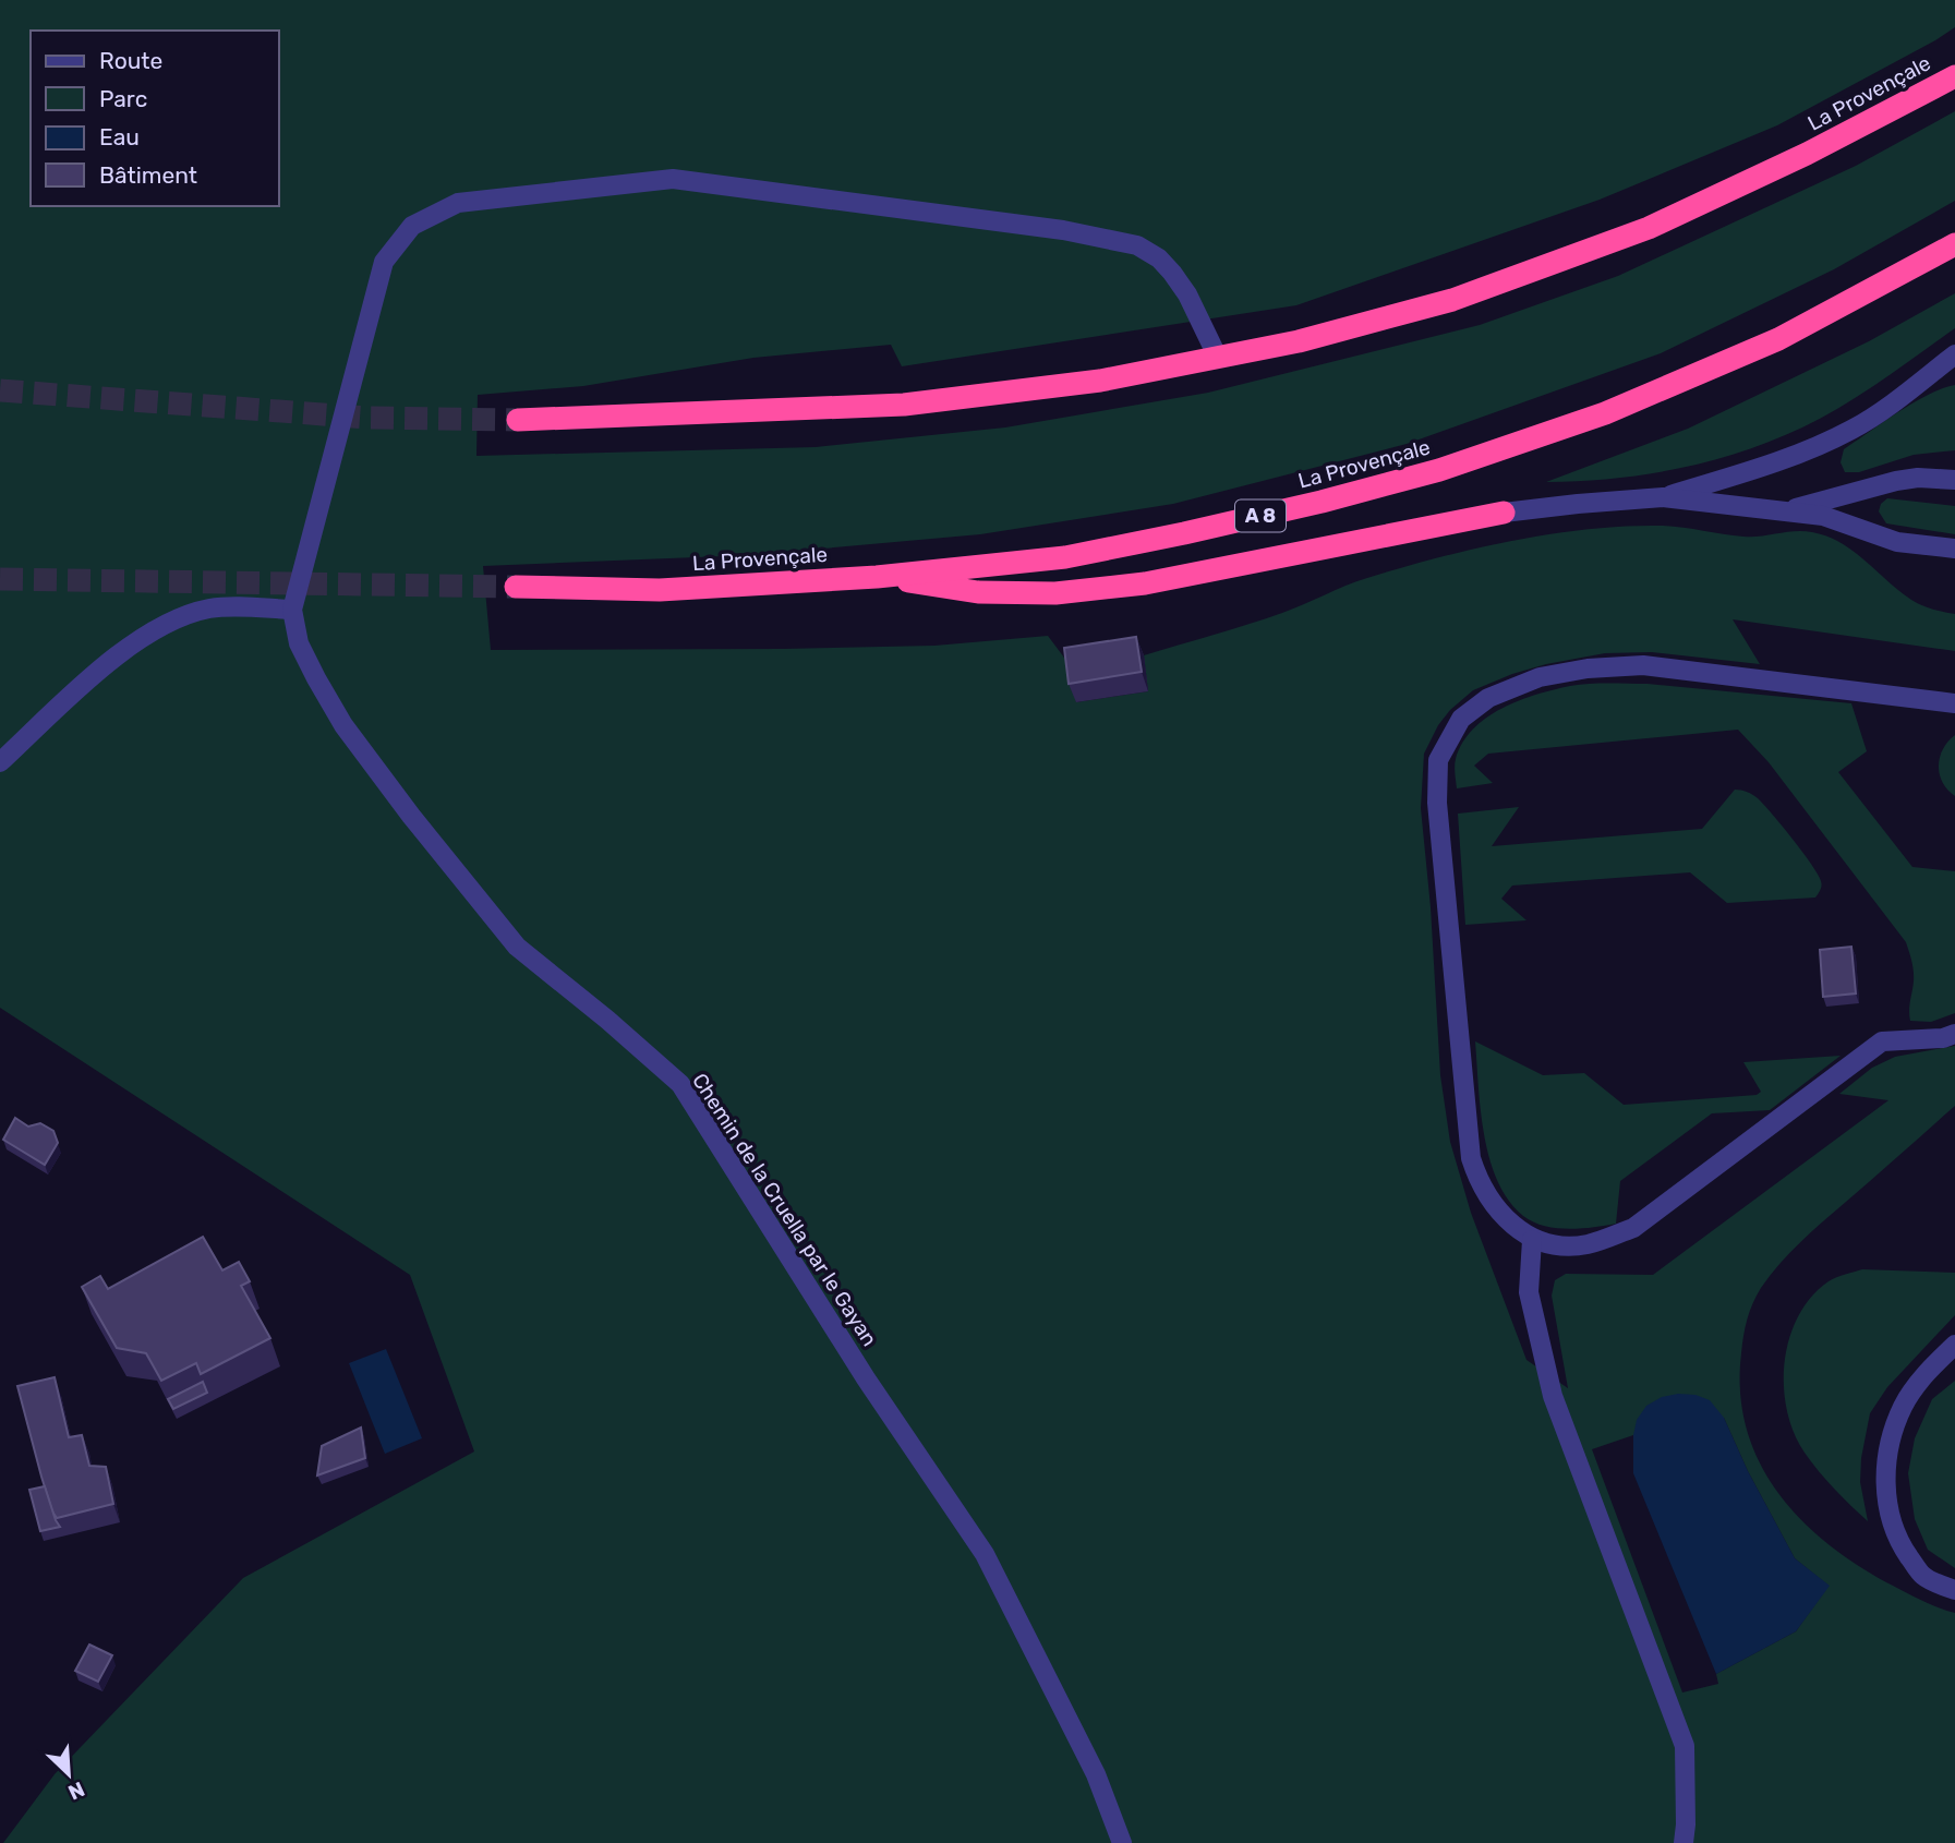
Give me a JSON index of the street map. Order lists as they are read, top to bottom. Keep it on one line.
{"streets":{"highway":["La Provençale","A 8"],"street":["Chemin de la Cruella par le Gayan"]},"legend":["Route","Parc","Eau","Bâtiment"],"north":"bottom right"}
